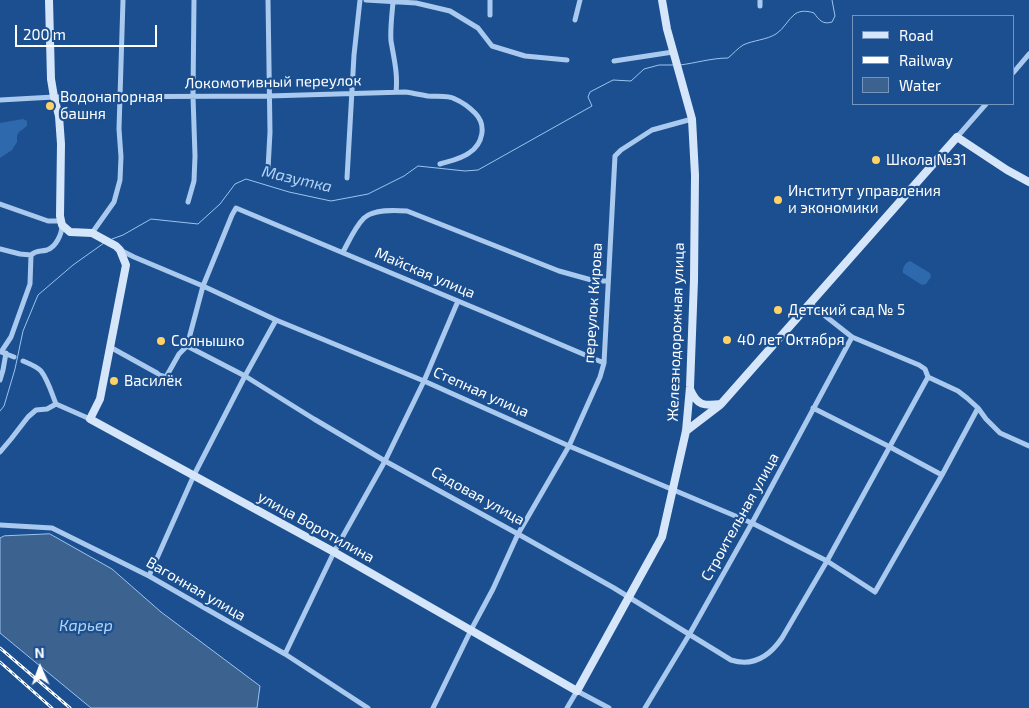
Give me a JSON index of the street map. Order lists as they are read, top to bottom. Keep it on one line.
{"streets":{"street":["Локомотивный переулок","Майская улица","переулок Кирова","Железнодорожная улица","Степная улица","Садовая улица","Строительная улица","улица Воротилина","Вагонная улица"]},"crossings":[["Майская улица","переулок Кирова"],["Майская улица","Степная улица"],["переулок Кирова","Железнодорожная улица"],["переулок Кирова","Степная улица"],["переулок Кирова","Садовая улица"],["переулок Кирова","улица Воротилина"],["Железнодорожная улица","Степная улица"],["Железнодорожная улица","Садовая улица"],["Железнодорожная улица","улица Воротилина"],["Степная улица","Садовая улица"],["Степная улица","Строительная улица"],["Садовая улица","Строительная улица"]],"water":["Мазутка","Карьер"],"places":["Водонапорная башня","Школа №31","Институт управления и экономики","Детский сад № 5","40 лет Октября","Солнышко","Василёк"],"legend":["Road","Railway","Water"],"scale_bar":"200 m","north":"top"}
